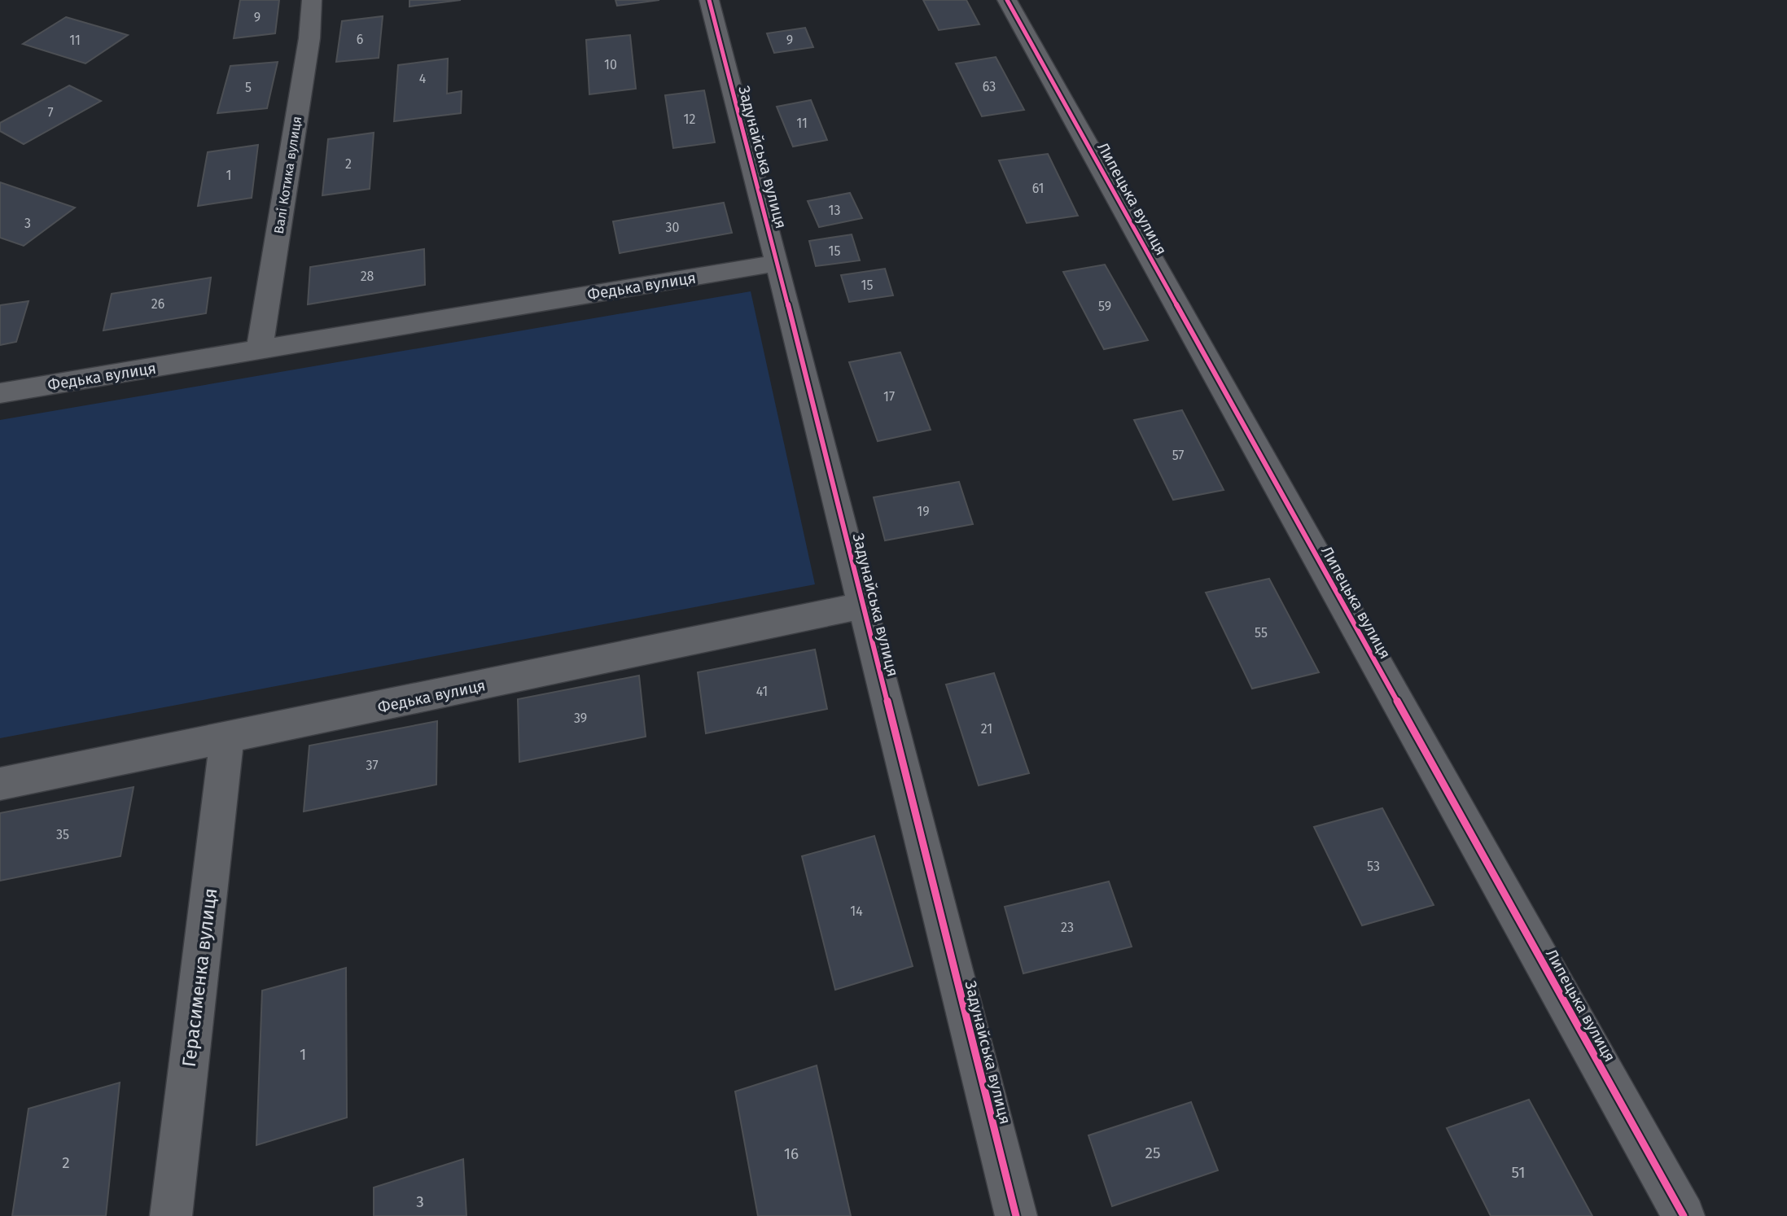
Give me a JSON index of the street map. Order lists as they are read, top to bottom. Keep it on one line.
{"streets":{"street":["Задунайська вулиця","Валі Котика вулиця","Липецька вулиця","Федька вулиця","Герасименка вулиця"]},"crossings":[["Задунайська вулиця","Федька вулиця"],["Валі Котика вулиця","Федька вулиця"],["Федька вулиця","Герасименка вулиця"]],"house_numbers":["9","6","11","9","10","4","63","5","7","12","11","2","1","61","13","3","30","15","28","15","26","59","17","57","19","55","41","39","21","37","35","53","14","23","1","25","16","2","51","3"]}
